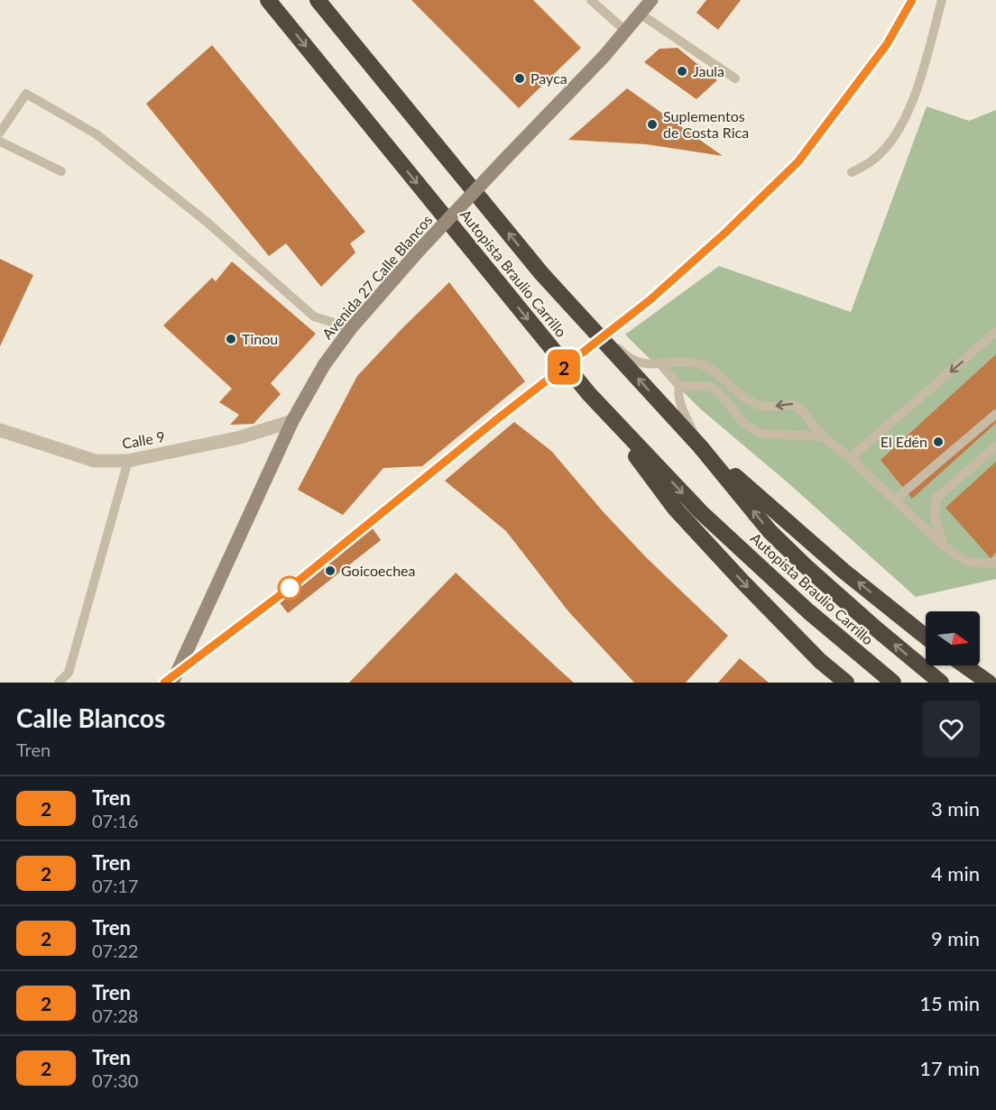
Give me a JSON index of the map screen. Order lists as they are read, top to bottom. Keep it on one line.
{"streets":{"highway":["Autopista Braulio Carrillo"],"main road":["Avenida 27 Calle Blancos"],"street":["Calle 9"]},"crossings":[["Avenida 27 Calle Blancos","Calle 9"]],"places":["Jaula","Payca","Suplementos de Costa Rica","Tinou","El Edén","Goicoechea"],"north":"right","page":{"on_map":"2","heading":["Calle Blancos","Tren"],"list":[{"mark":"2","name":"Tren","note":"07:16","value":"3 min"},{"mark":"2","name":"Tren","note":"07:17","value":"4 min"},{"mark":"2","name":"Tren","note":"07:22","value":"9 min"},{"mark":"2","name":"Tren","note":"07:28","value":"15 min"},{"mark":"2","name":"Tren","note":"07:30","value":"17 min"}]}}
